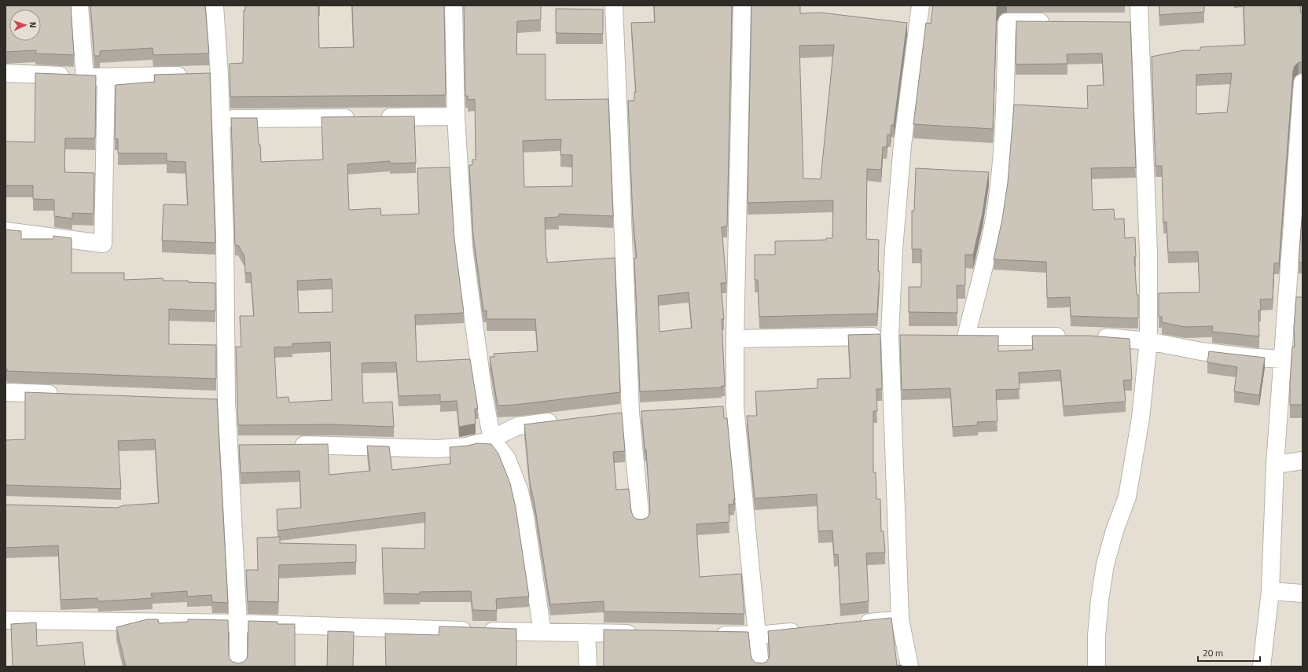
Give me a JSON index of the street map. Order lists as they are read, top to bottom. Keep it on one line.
{"scale_bar":"20 m","north":"right"}
